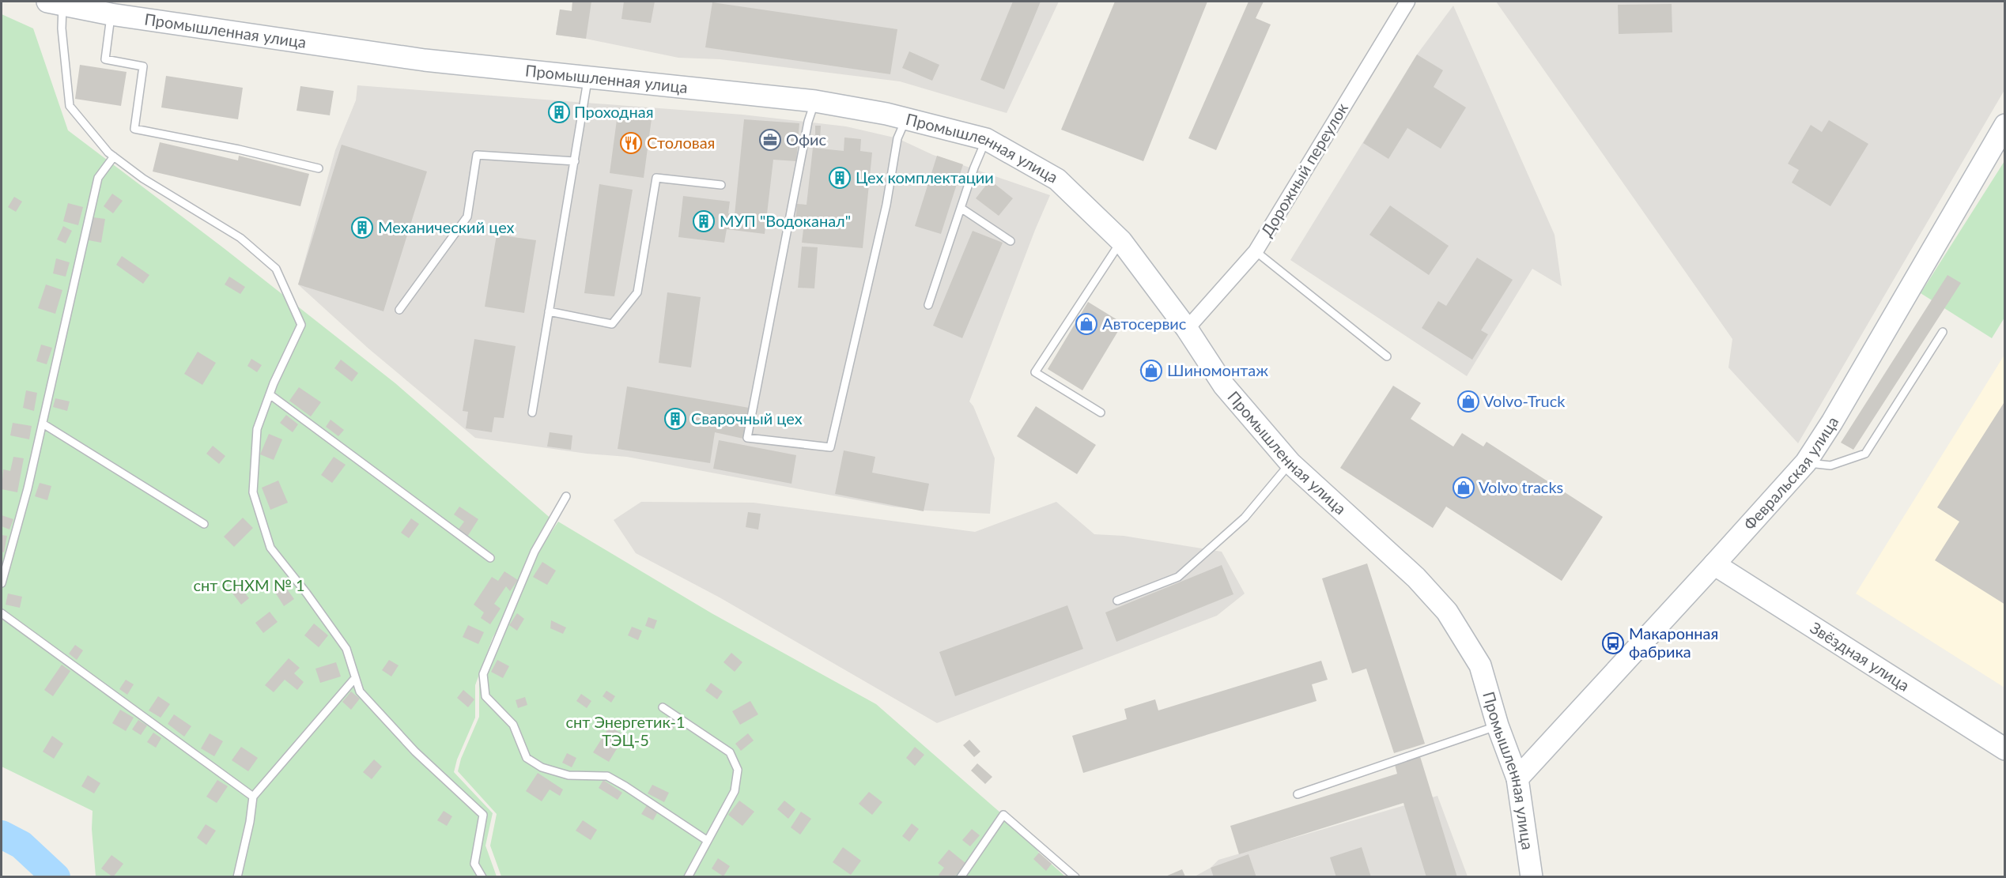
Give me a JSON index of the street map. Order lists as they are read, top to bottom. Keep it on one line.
{"streets":{"main road":["Промышленная улица","Февральская улица","Звёздная улица"],"street":["Дорожный переулок"]},"crossings":[["Промышленная улица","Дорожный переулок"],["Промышленная улица","Февральская улица"],["Февральская улица","Звёздная улица"]],"parks":["снт СНХМ № 1","снт Энергетик-1 ТЭЦ-5"],"places":{"building":["Проходная","Цех комплектации","МУП \"Водоканал\"","Механический цех","Сварочный цех"],"office":["Офис"],"restaurant":["Столовая"],"shop":["Автосервис","Шиномонтаж","Volvo-Truck","Volvo tracks"],"bus stop":["Макаронная фабрика"]}}
